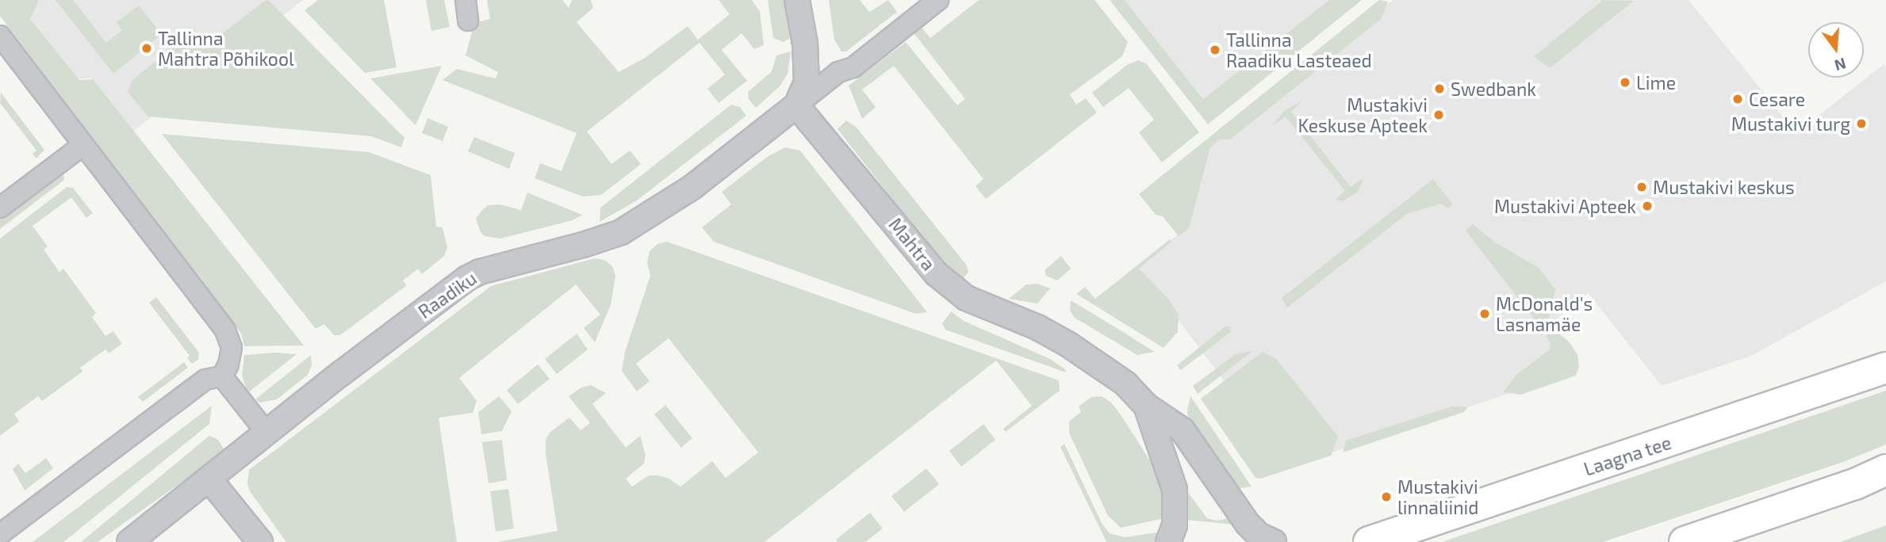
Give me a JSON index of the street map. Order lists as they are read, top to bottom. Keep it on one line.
{"streets":{"main road":["Laagna tee"],"street":["Mahtra","Raadiku"]},"crossings":[["Mahtra","Raadiku"]],"places":["Tallinna Mahtra Põhikool","Tallinna Raadiku Lasteaed","Lime","Swedbank","Cesare","Mustakivi Keskuse Apteek","Mustakivi turg","Mustakivi keskus","Mustakivi Apteek","McDonald's Lasnamäe","Mustakivi linnaliinid"],"north":"bottom"}
